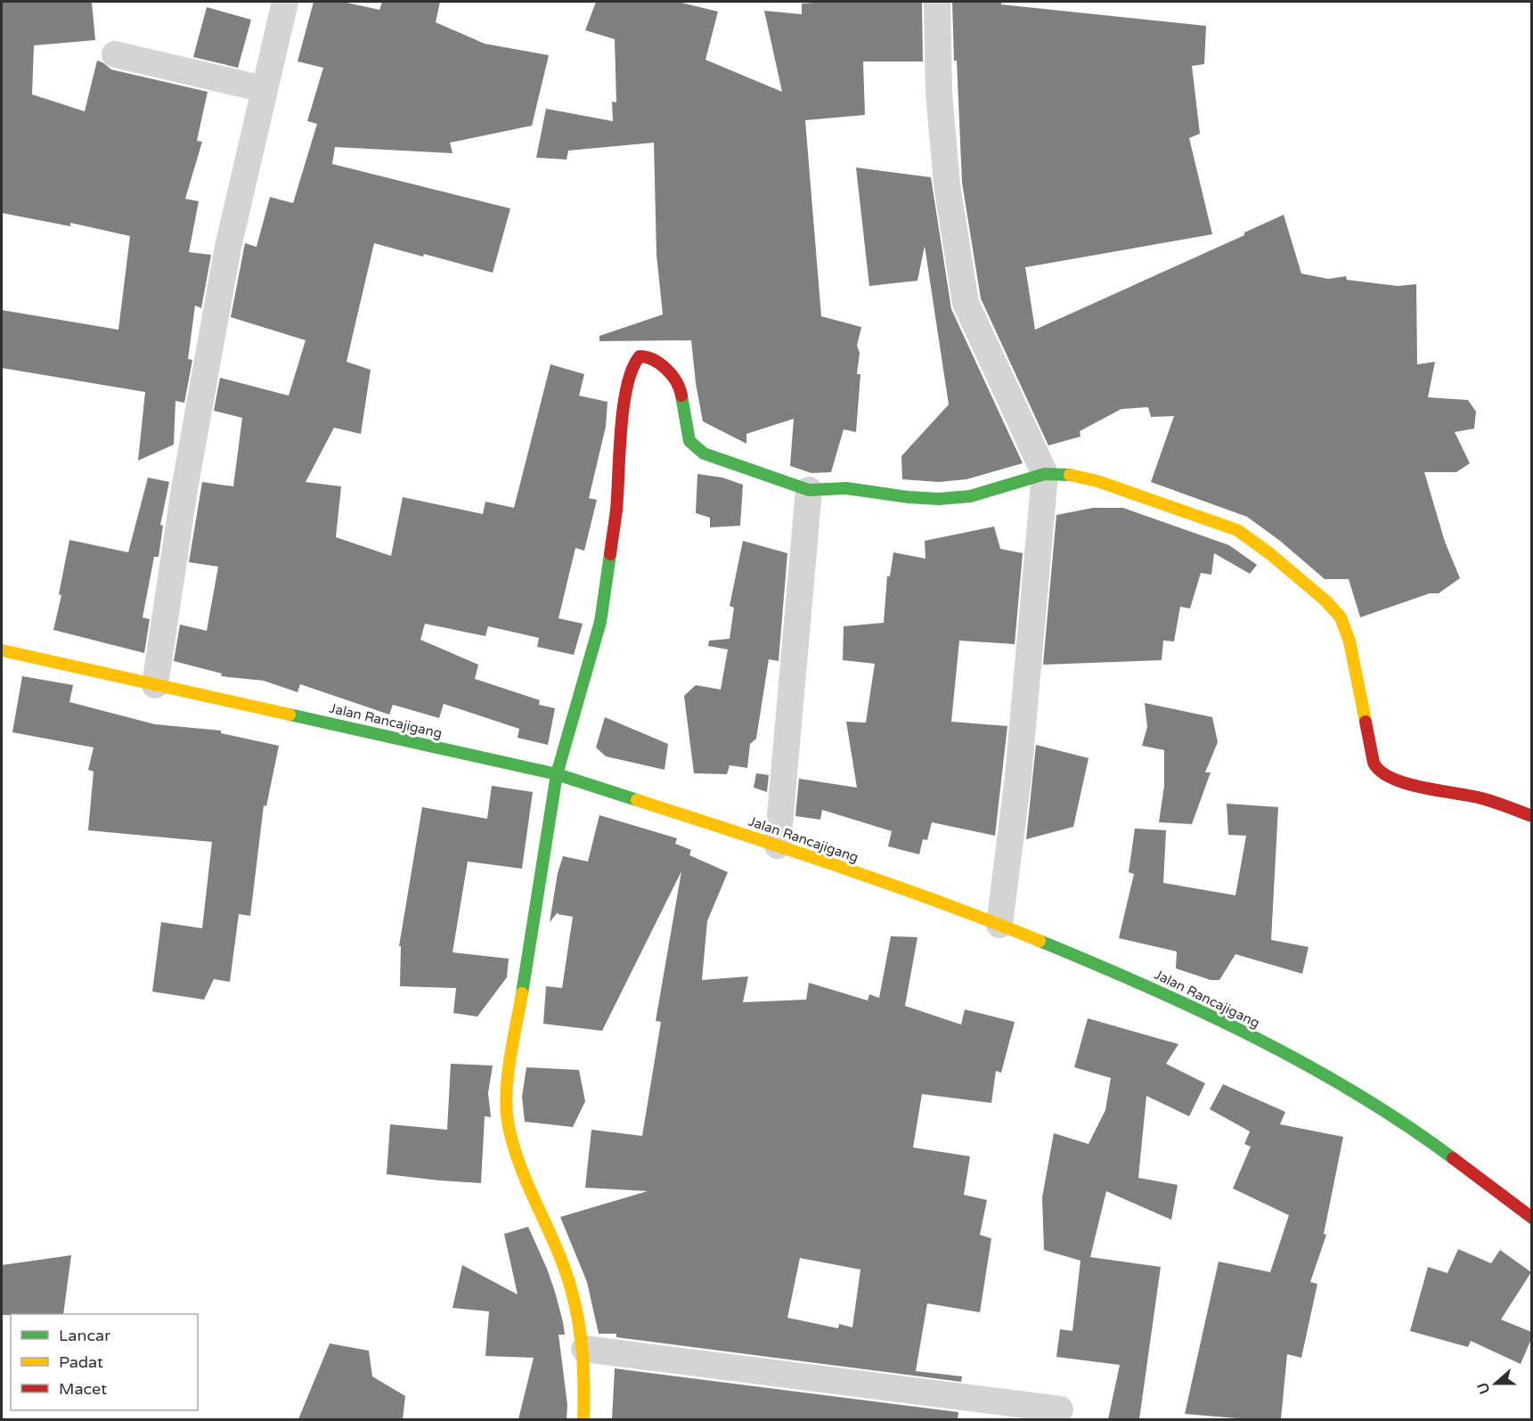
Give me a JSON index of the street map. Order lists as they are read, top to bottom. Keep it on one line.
{"streets":{"street":["Jalan Rancajigang"]},"legend":["Lancar","Padat","Macet"],"north":"left"}
